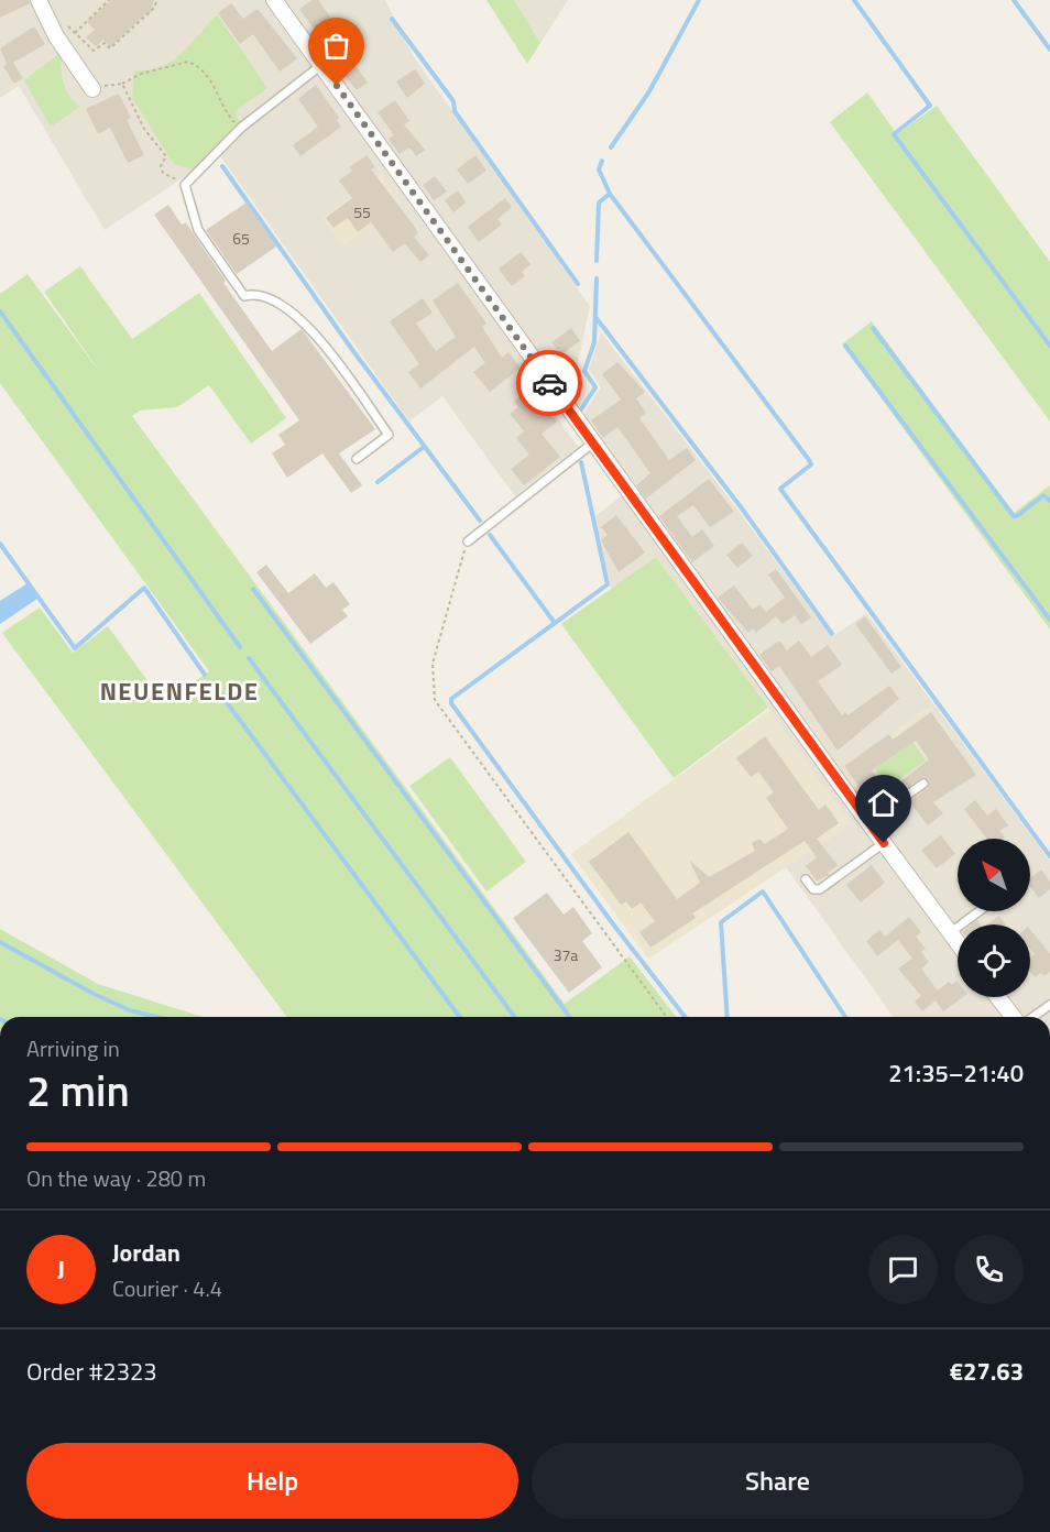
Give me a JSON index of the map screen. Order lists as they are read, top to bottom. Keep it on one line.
{"districts":["NEUENFELDE"],"house_numbers":["55","65","37a"],"north":"top left","page":{"heading":["2 min","Arriving in","21:35–21:40"],"panel":["Jordan","Courier · 4.4","Order #2323","€27.63"],"bar":"On the way · 280 m","round":"J","buttons":["Help","Share"]}}
